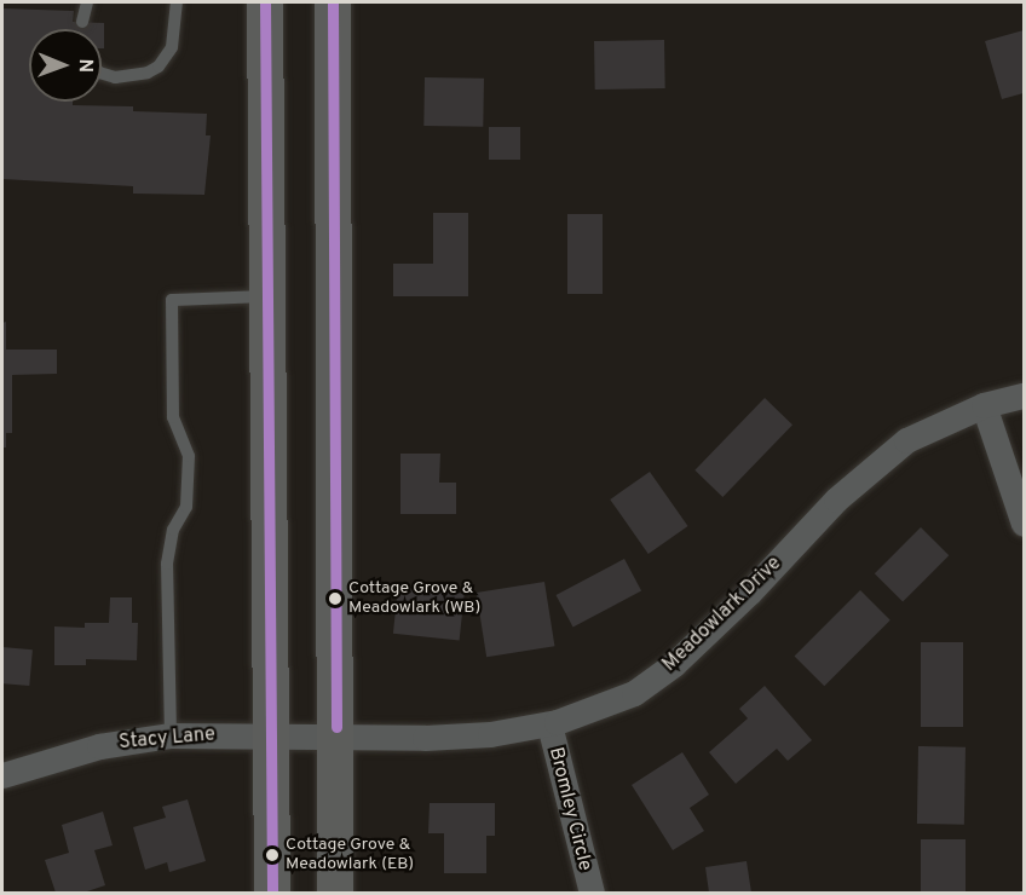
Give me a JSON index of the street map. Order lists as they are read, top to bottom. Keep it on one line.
{"streets":{"street":["Meadowlark Drive","Stacy Lane","Bromley Circle"]},"crossings":[["Meadowlark Drive","Stacy Lane"],["Meadowlark Drive","Bromley Circle"]],"places":["Cottage Grove & Meadowlark (WB)","Cottage Grove & Meadowlark (EB)"],"north":"right"}
